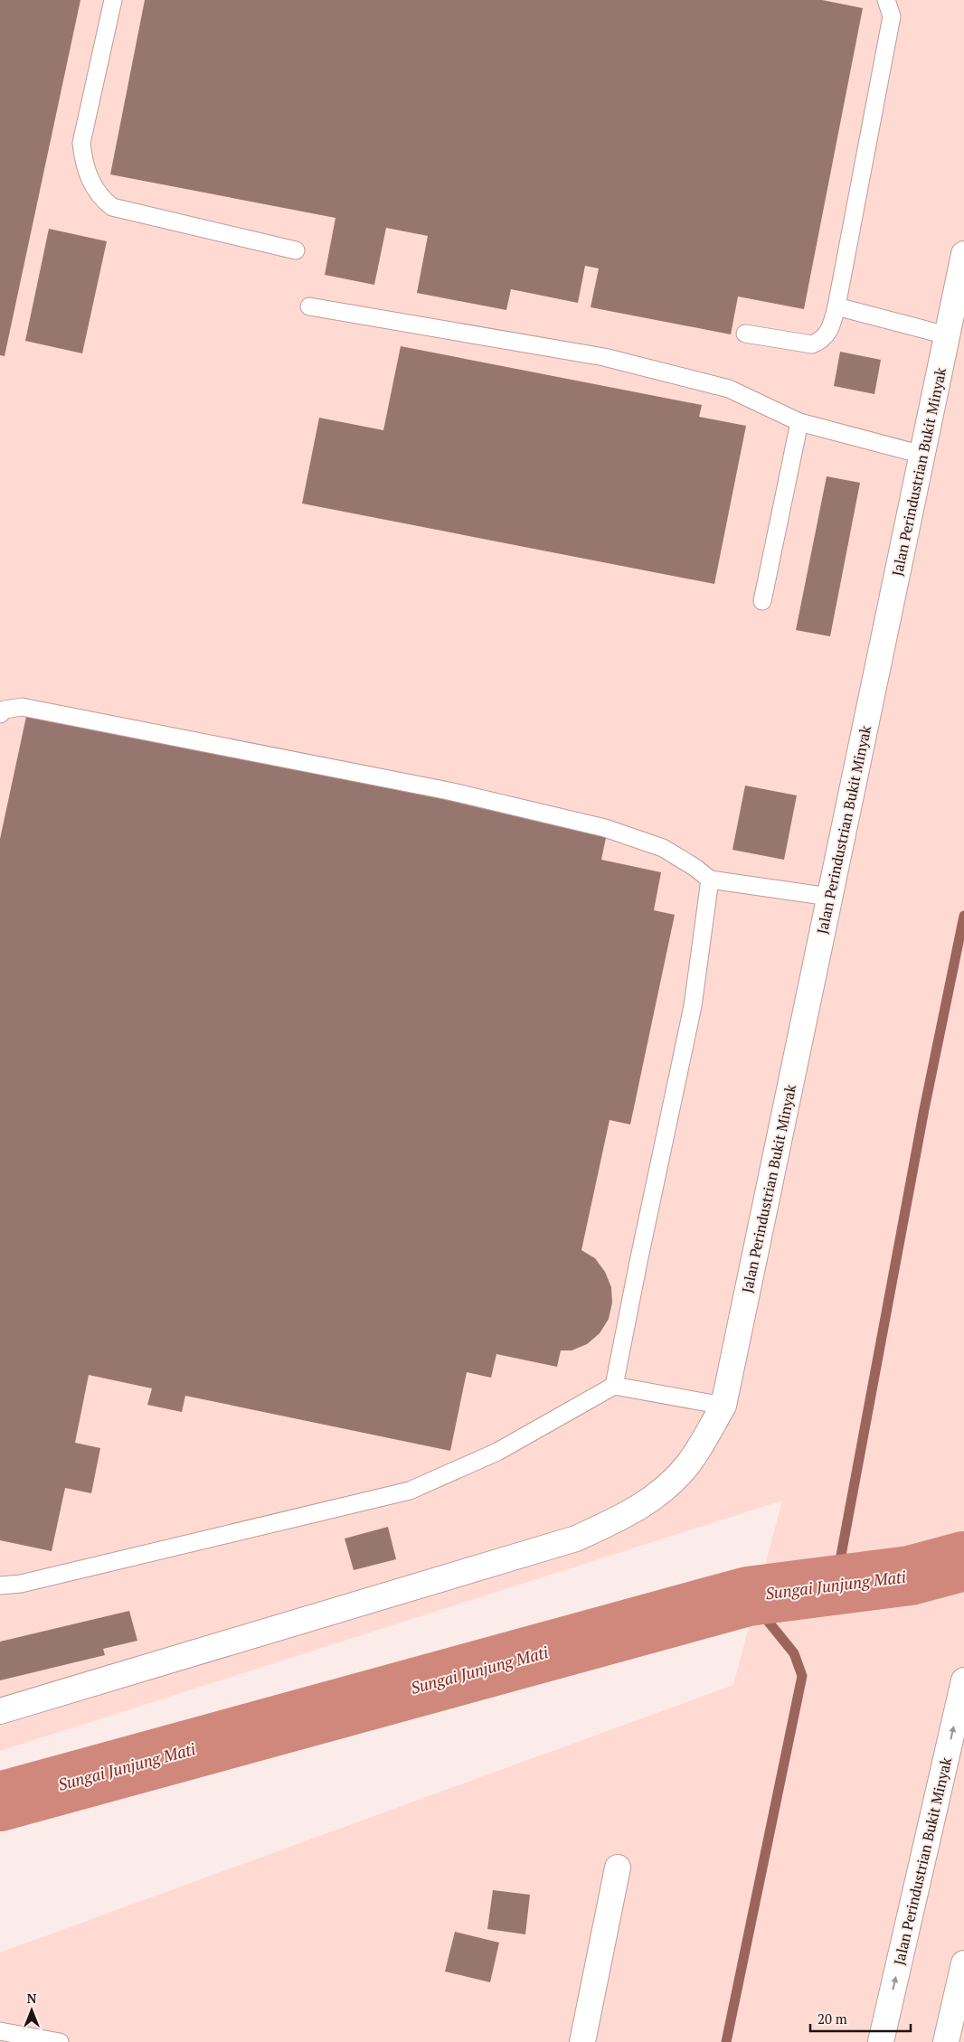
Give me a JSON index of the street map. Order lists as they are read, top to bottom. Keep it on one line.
{"streets":{"street":["Jalan Perindustrian Bukit Minyak"]},"water":["Sungai Junjung Mati"],"scale_bar":"20 m","north":"top"}
